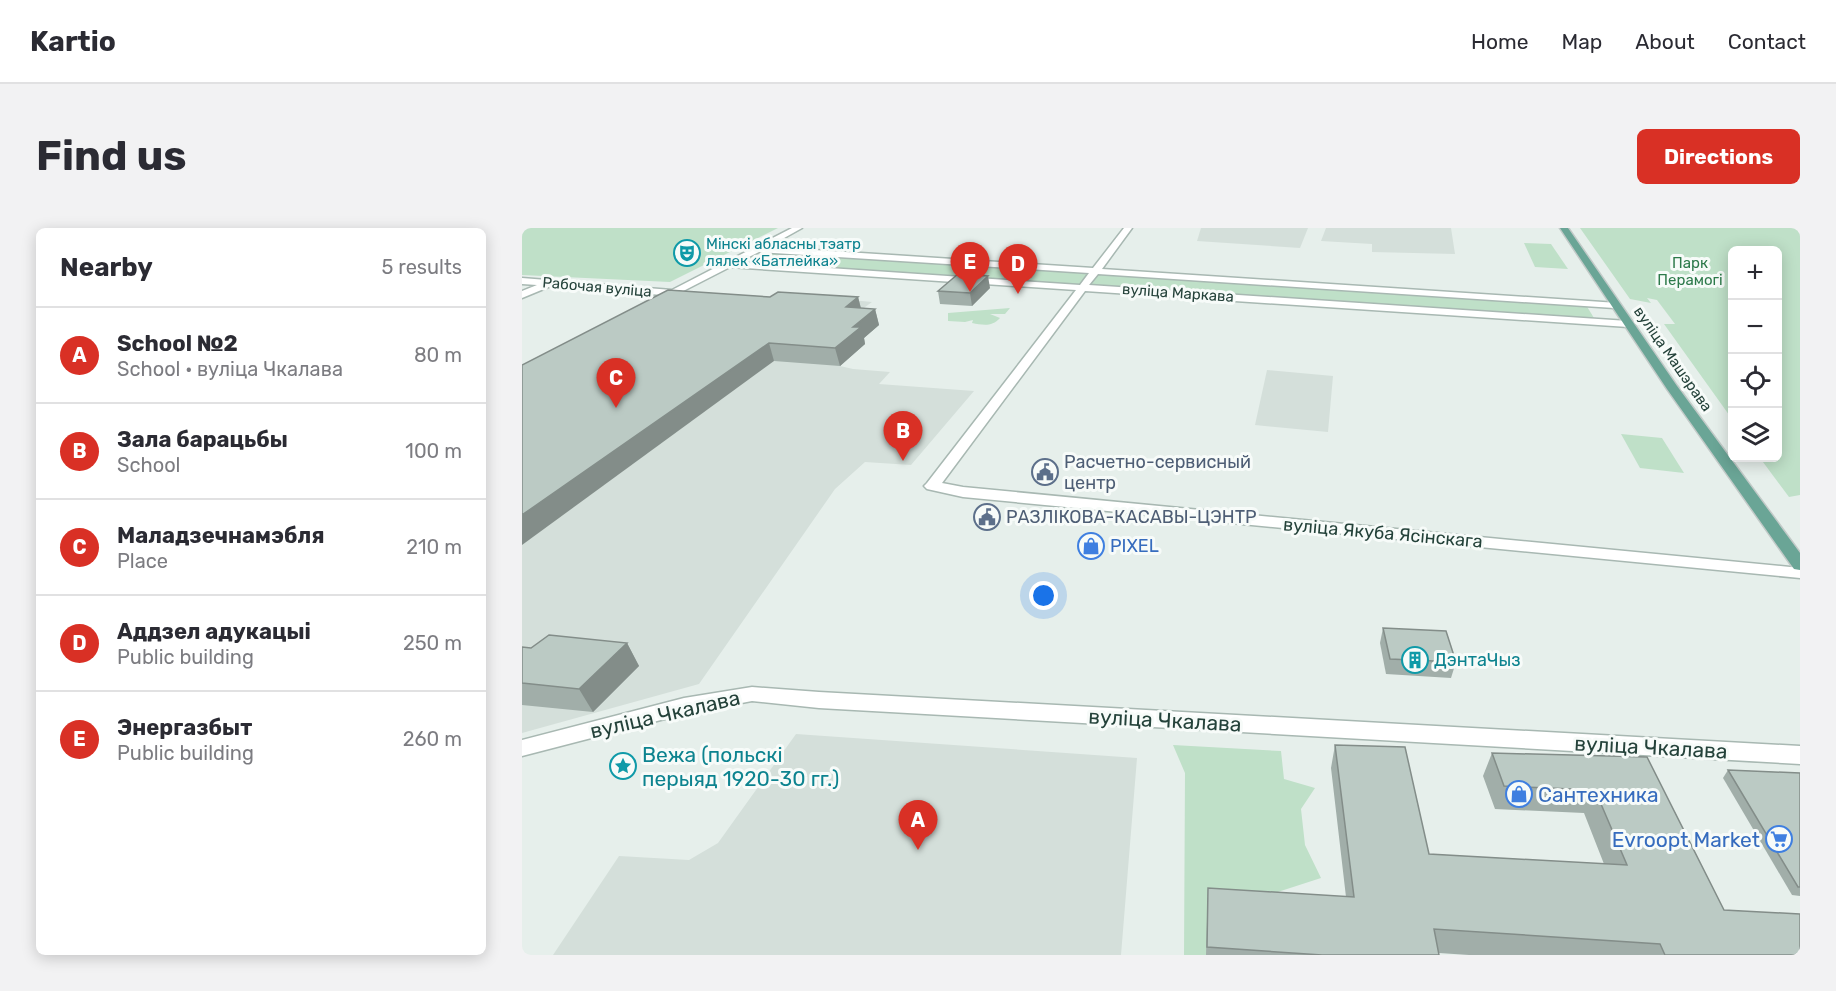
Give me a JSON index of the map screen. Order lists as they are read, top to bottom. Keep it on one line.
{"streets":{"main road":["вуліца Машэрава"],"street":["Рабочая вуліца","вуліца Маркава","вуліца Якуба Ясінскага","вуліца Чкалава"]},"crossings":[["вуліца Маркава","вуліца Машэрава"],["вуліца Маркава","вуліца Якуба Ясінскага"]],"parks":["Парк Перамогі"],"places":{"theatre":["Мінскі абласны тэатр лялек «Батлейка»"],"public building":["Расчетно-сервисный центр","РАЗЛІКОВА-КАСАВЫ-ЦЭНТР"],"shop":["PIXEL","Сантехника"],"building":["ДэнтаЧыз"],"place":["Вежа (польскі перыяд 1920-30 гг.)"],"supermarket":["Evroopt Market"]},"page":{"header":"Kartio","nav":["Home","Map","About","Contact"],"buttons":"Directions","title":"Find us","heading":["Nearby","5 results"],"pins":["E","D","C","B","A"],"map_buttons":["+","−"],"list":[{"mark":"A","name":"School №2","note":"School · вуліца Чкалава","value":"80 m"},{"mark":"B","name":"Зала барацьбы","note":"School","value":"100 m"},{"mark":"C","name":"Маладзечнамэбля","note":"Place","value":"210 m"},{"mark":"D","name":"Аддзел адукацыі","note":"Public building","value":"250 m"},{"mark":"E","name":"Энергазбыт","note":"Public building","value":"260 m"}]}}
